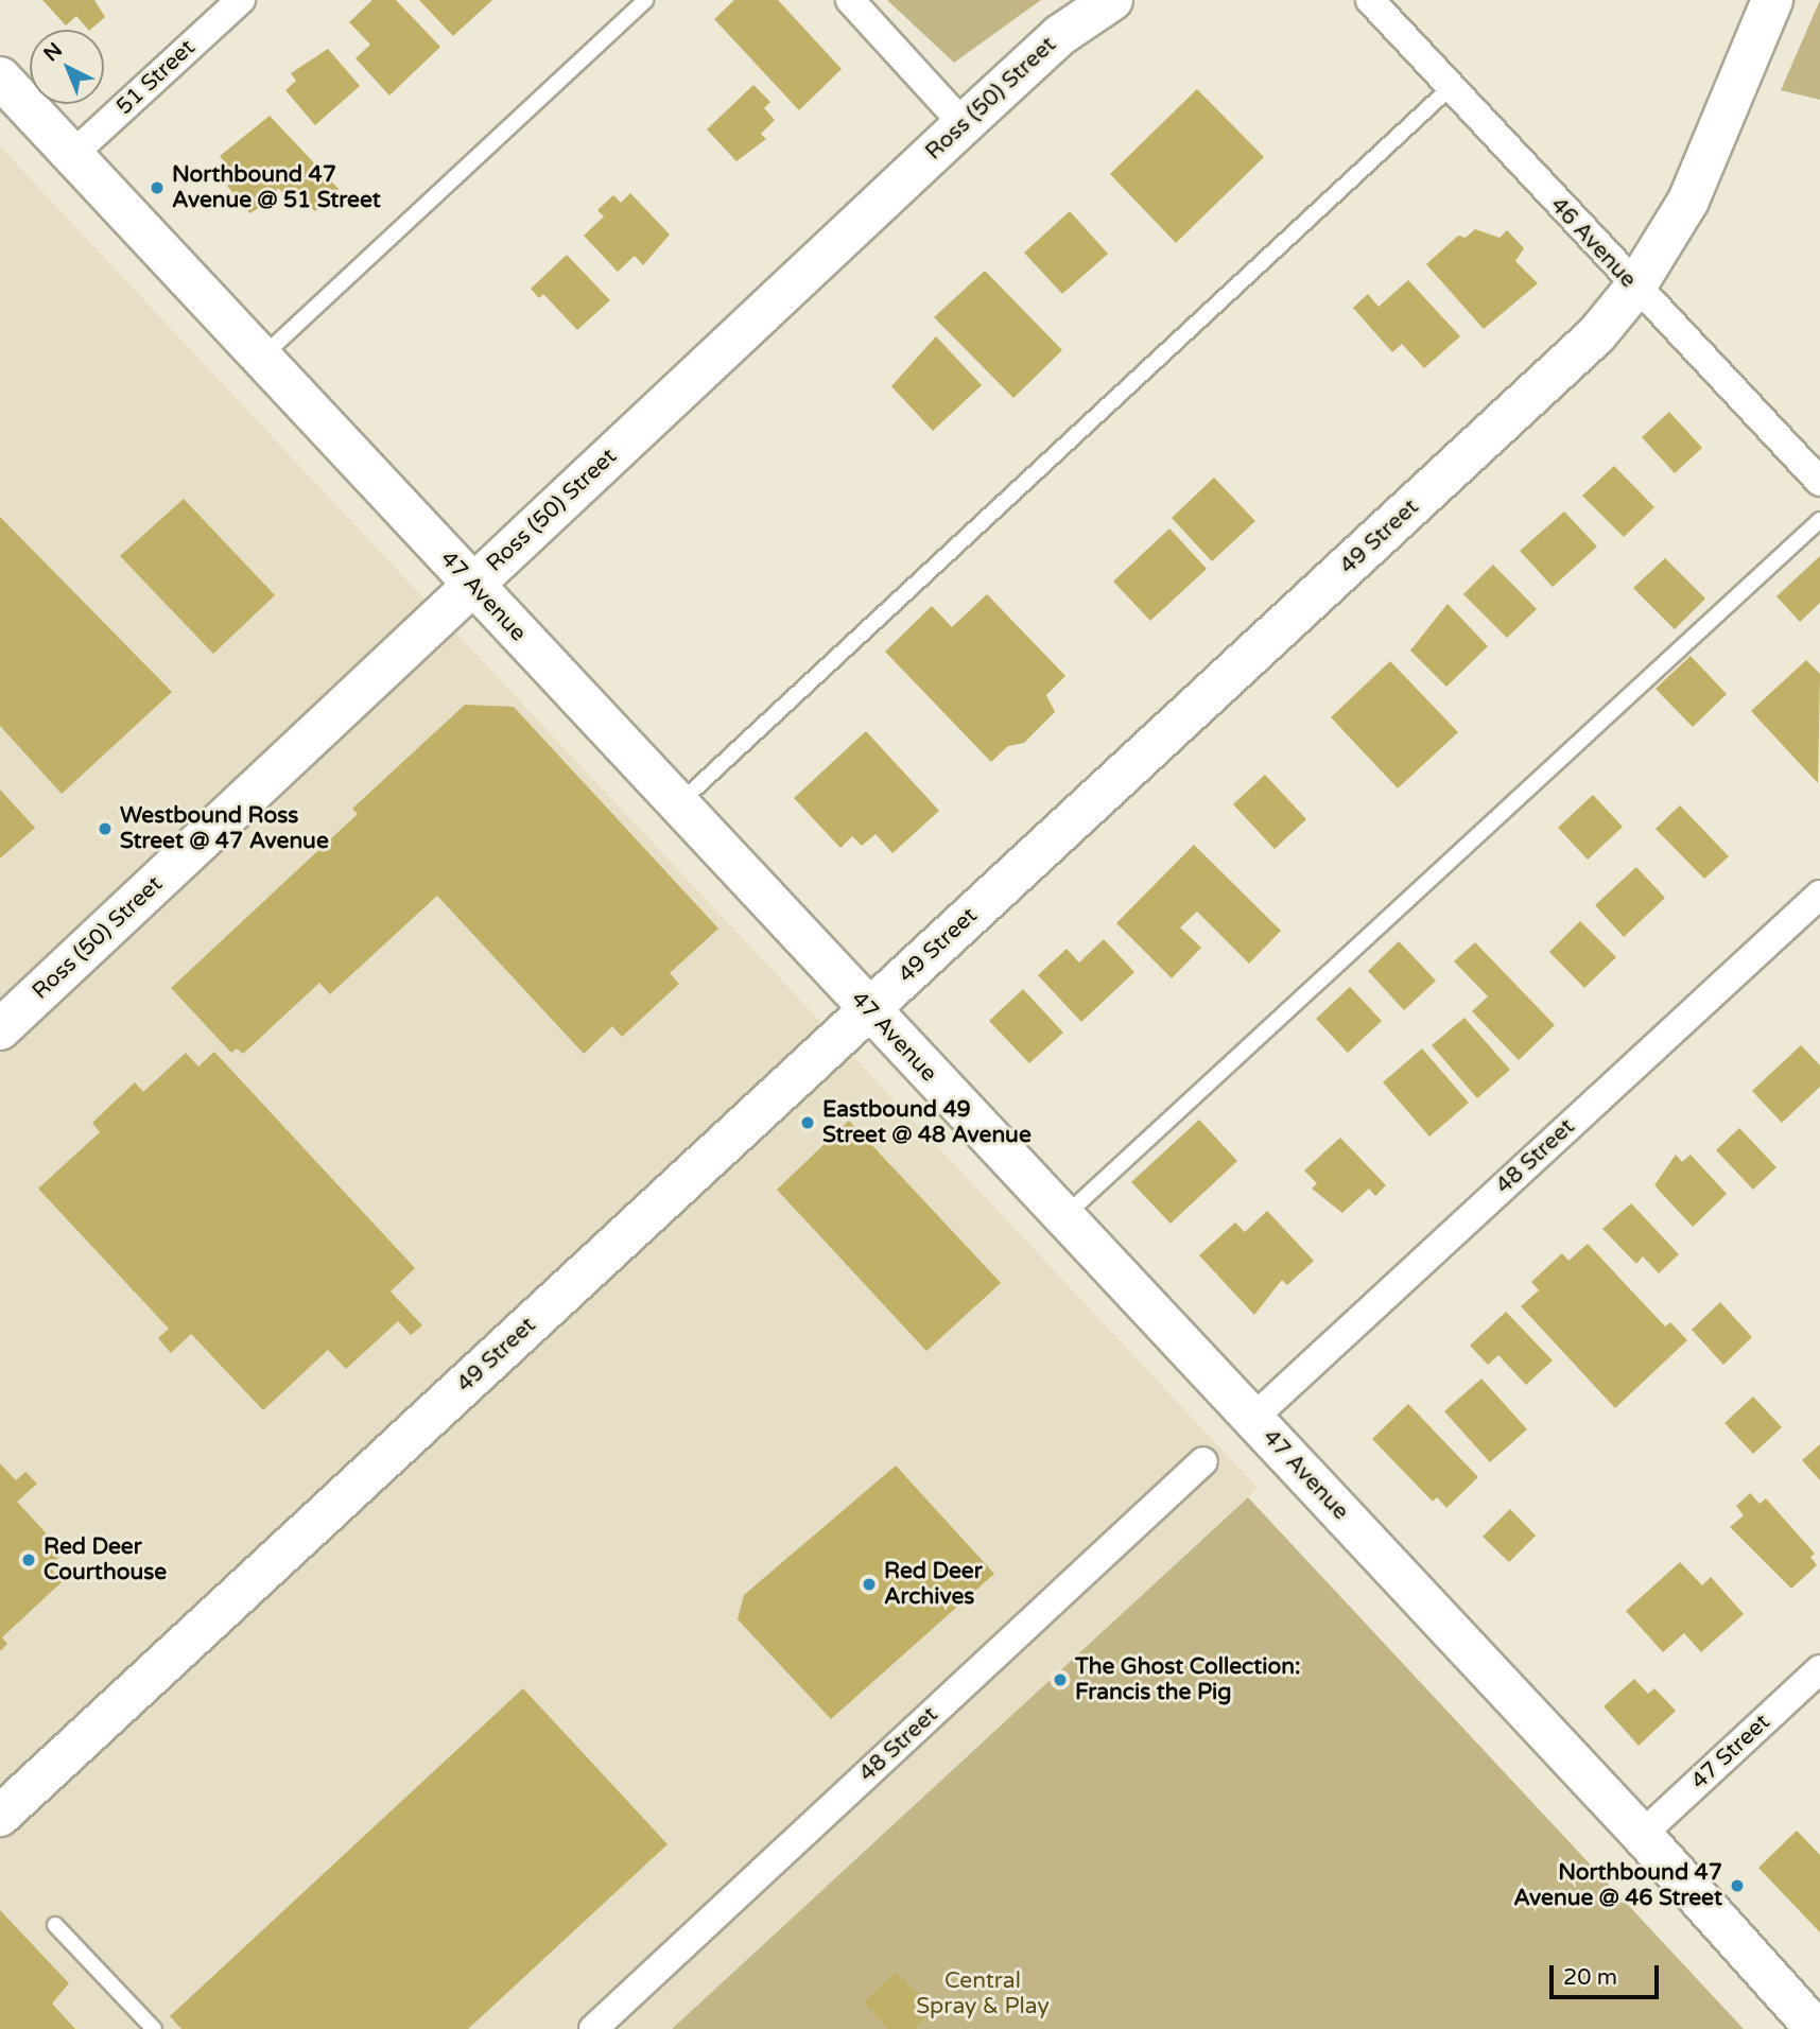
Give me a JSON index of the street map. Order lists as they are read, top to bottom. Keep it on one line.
{"streets":{"main road":["Ross (50) Street","49 Street","47 Avenue"],"street":["51 Street","46 Avenue","48 Street","47 Street"]},"crossings":[["51 Street","47 Avenue"],["Ross (50) Street","47 Avenue"],["46 Avenue","49 Street"],["49 Street","47 Avenue"],["47 Avenue","48 Street"],["47 Avenue","47 Street"]],"parks":["Central Spray & Play"],"places":["Northbound 47 Avenue @ 51 Street","Westbound Ross Street @ 47 Avenue","Eastbound 49 Street @ 48 Avenue","Red Deer Courthouse","Red Deer Archives","The Ghost Collection: Francis the Pig","Northbound 47 Avenue @ 46 Street"],"scale_bar":"20 m","north":"top left"}
